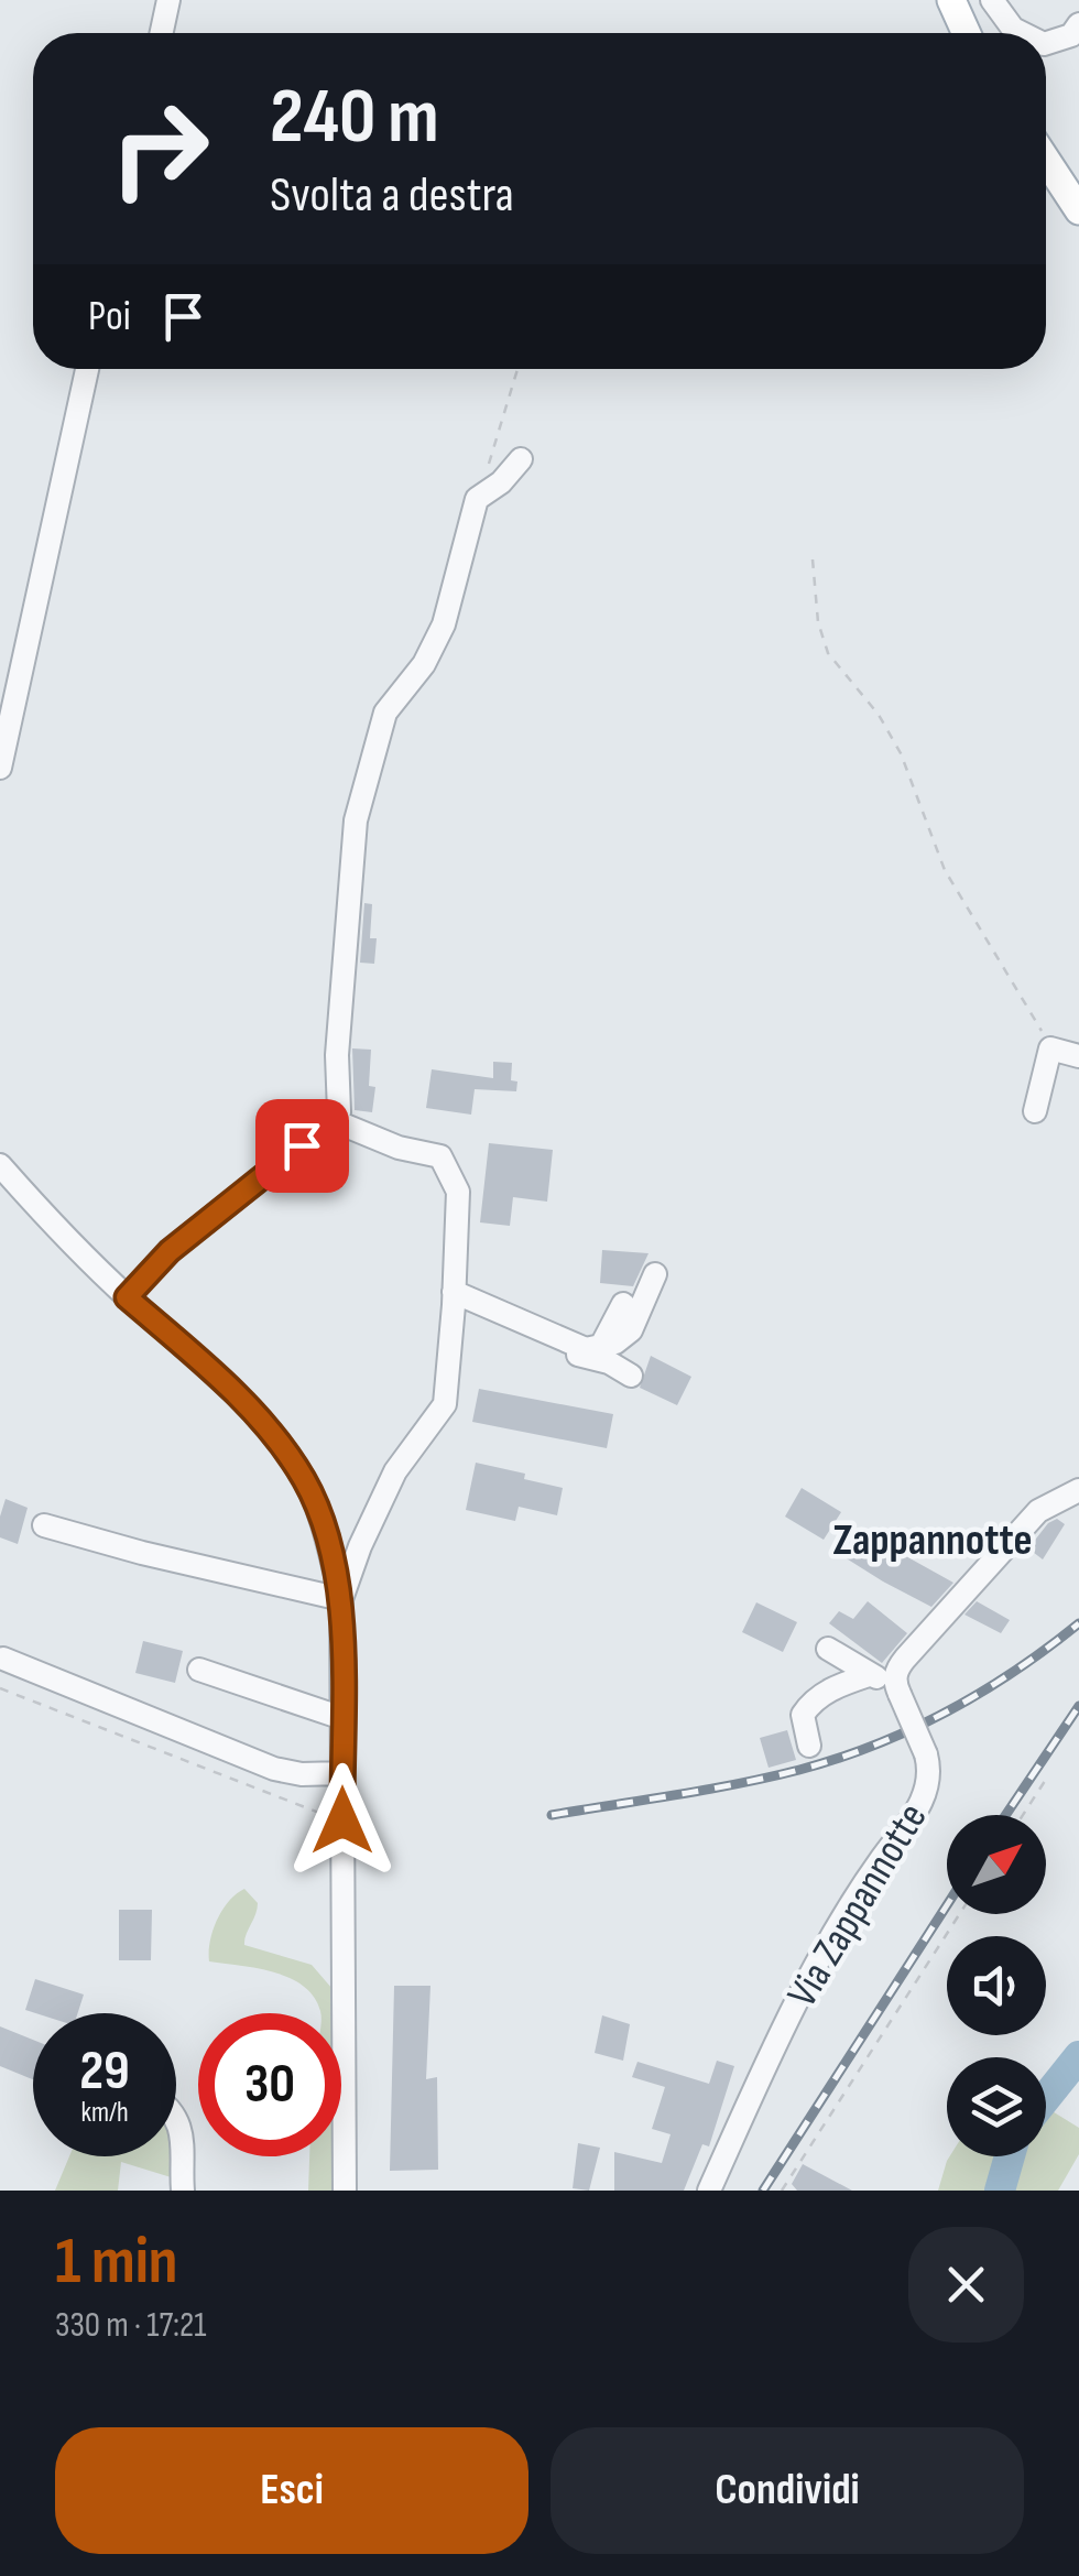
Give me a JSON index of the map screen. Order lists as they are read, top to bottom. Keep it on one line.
{"streets":{"street":["Via Zappannotte"]},"districts":["Zappannotte"],"north":"top right","page":{"turn":["240 m","Svolta a destra"],"then":"Poi","speed":"29 km/h","limit":"30","heading":["1 min","330 m · 17:21"],"buttons":["Esci","Condividi"]}}
